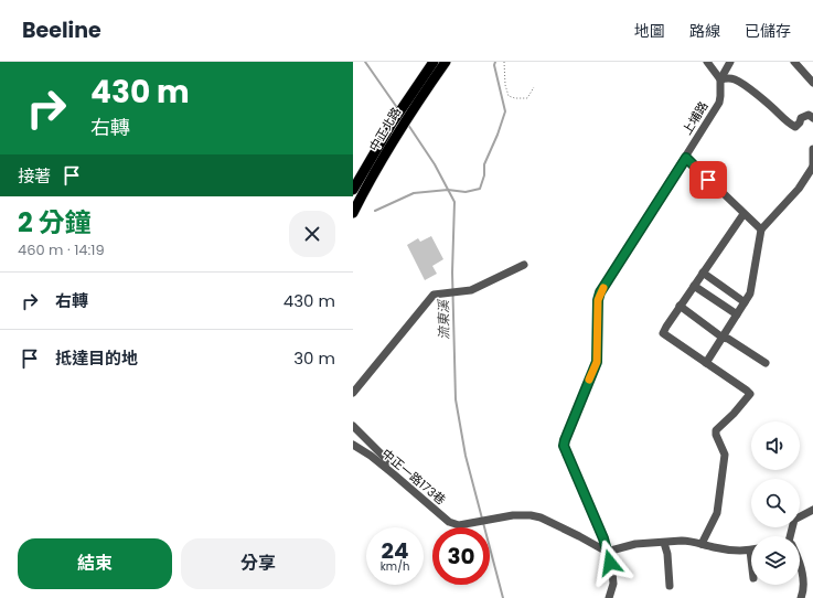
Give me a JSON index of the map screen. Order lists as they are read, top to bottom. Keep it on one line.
{"streets":{"main road":["中正北路"],"street":["上埔路","中正一路173巷"]},"crossings":[["上埔路","中正一路173巷"]],"water":["流東溪"],"page":{"header":"Beeline","nav":["地圖","路線","已儲存"],"turn":["430 m","右轉"],"then":"接著","heading":["2 分鐘","460 m · 14:19"],"list":[{"name":"右轉","value":"430 m"},{"name":"抵達目的地","value":"30 m"}],"speed":"24 km/h","limit":"30","buttons":["結束","分享"]}}
